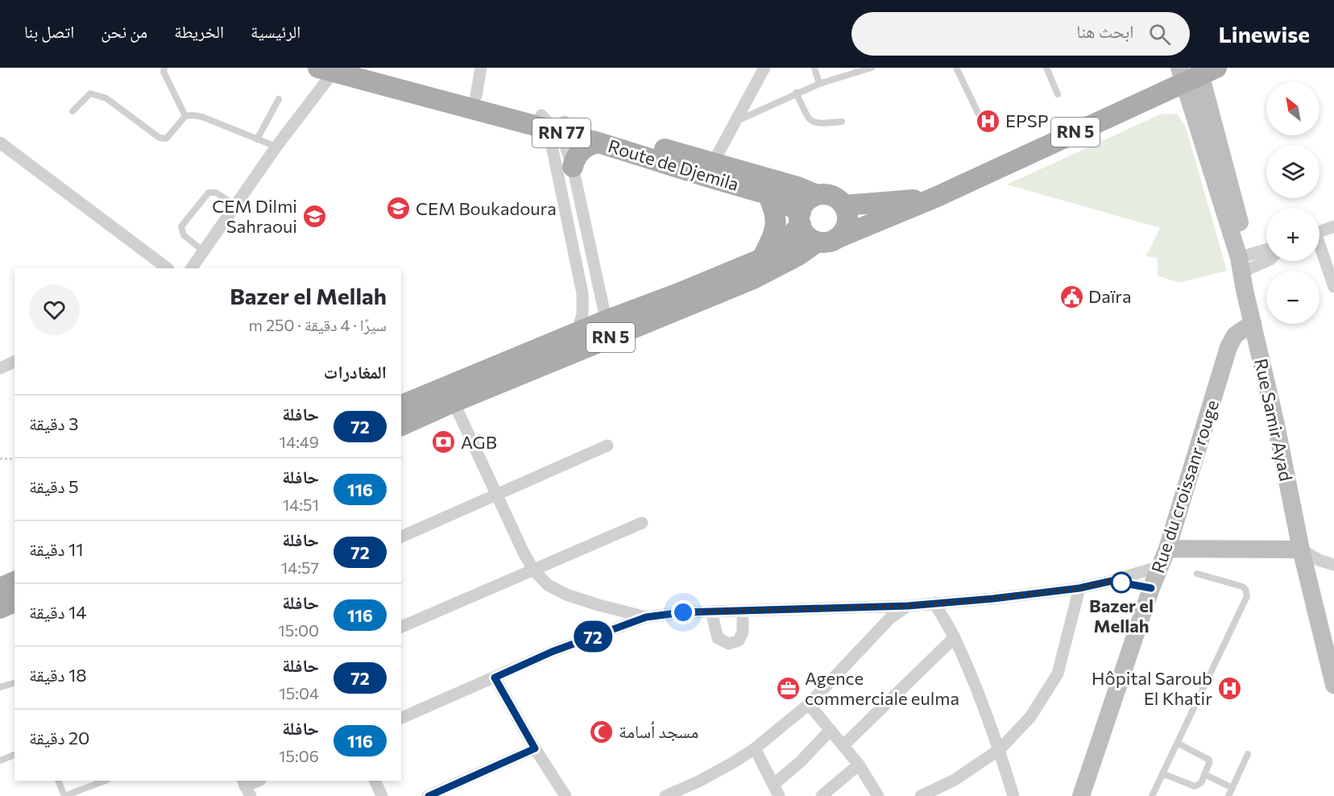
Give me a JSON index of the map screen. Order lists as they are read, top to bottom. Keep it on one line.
{"streets":{"main road":["RN 5","RN 77","Route de Djemila"],"street":["Rue Samir Ayad","Rue du croissanr rouge"]},"crossings":[["RN 5","Route de Djemila"],["RN 5","Rue Samir Ayad"],["Rue Samir Ayad","Rue du croissanr rouge"]],"places":{"hospital":["EPSP","Hôpital Saroub El Khatir"],"school or university":["CEM Boukadoura","CEM Dilmi Sahraoui"],"public building":["Daïra"],"bank":["AGB"],"other":["Bazer el Mellah"],"office":["Agence commerciale eulma"],"mosque":["مسجد أسامة"]},"lines":["bus line 72"],"north":"top left","page":{"header":"Linewise","search":"ابحث هنا","nav":["الرئيسية","الخريطة","من نحن","اتصل بنا"],"on_map":"72","map_buttons":["+","−"],"heading":[["Bazer el Mellah","سيرًا · 4 دقيقة · 250 m"],"المغادرات"],"list":[{"mark":"72","name":"حافلة","note":"14:49","value":"3 دقيقة"},{"mark":"116","name":"حافلة","note":"14:51","value":"5 دقيقة"},{"mark":"72","name":"حافلة","note":"14:57","value":"11 دقيقة"},{"mark":"116","name":"حافلة","note":"15:00","value":"14 دقيقة"},{"mark":"72","name":"حافلة","note":"15:04","value":"18 دقيقة"},{"mark":"116","name":"حافلة","note":"15:06","value":"20 دقيقة"}]}}
